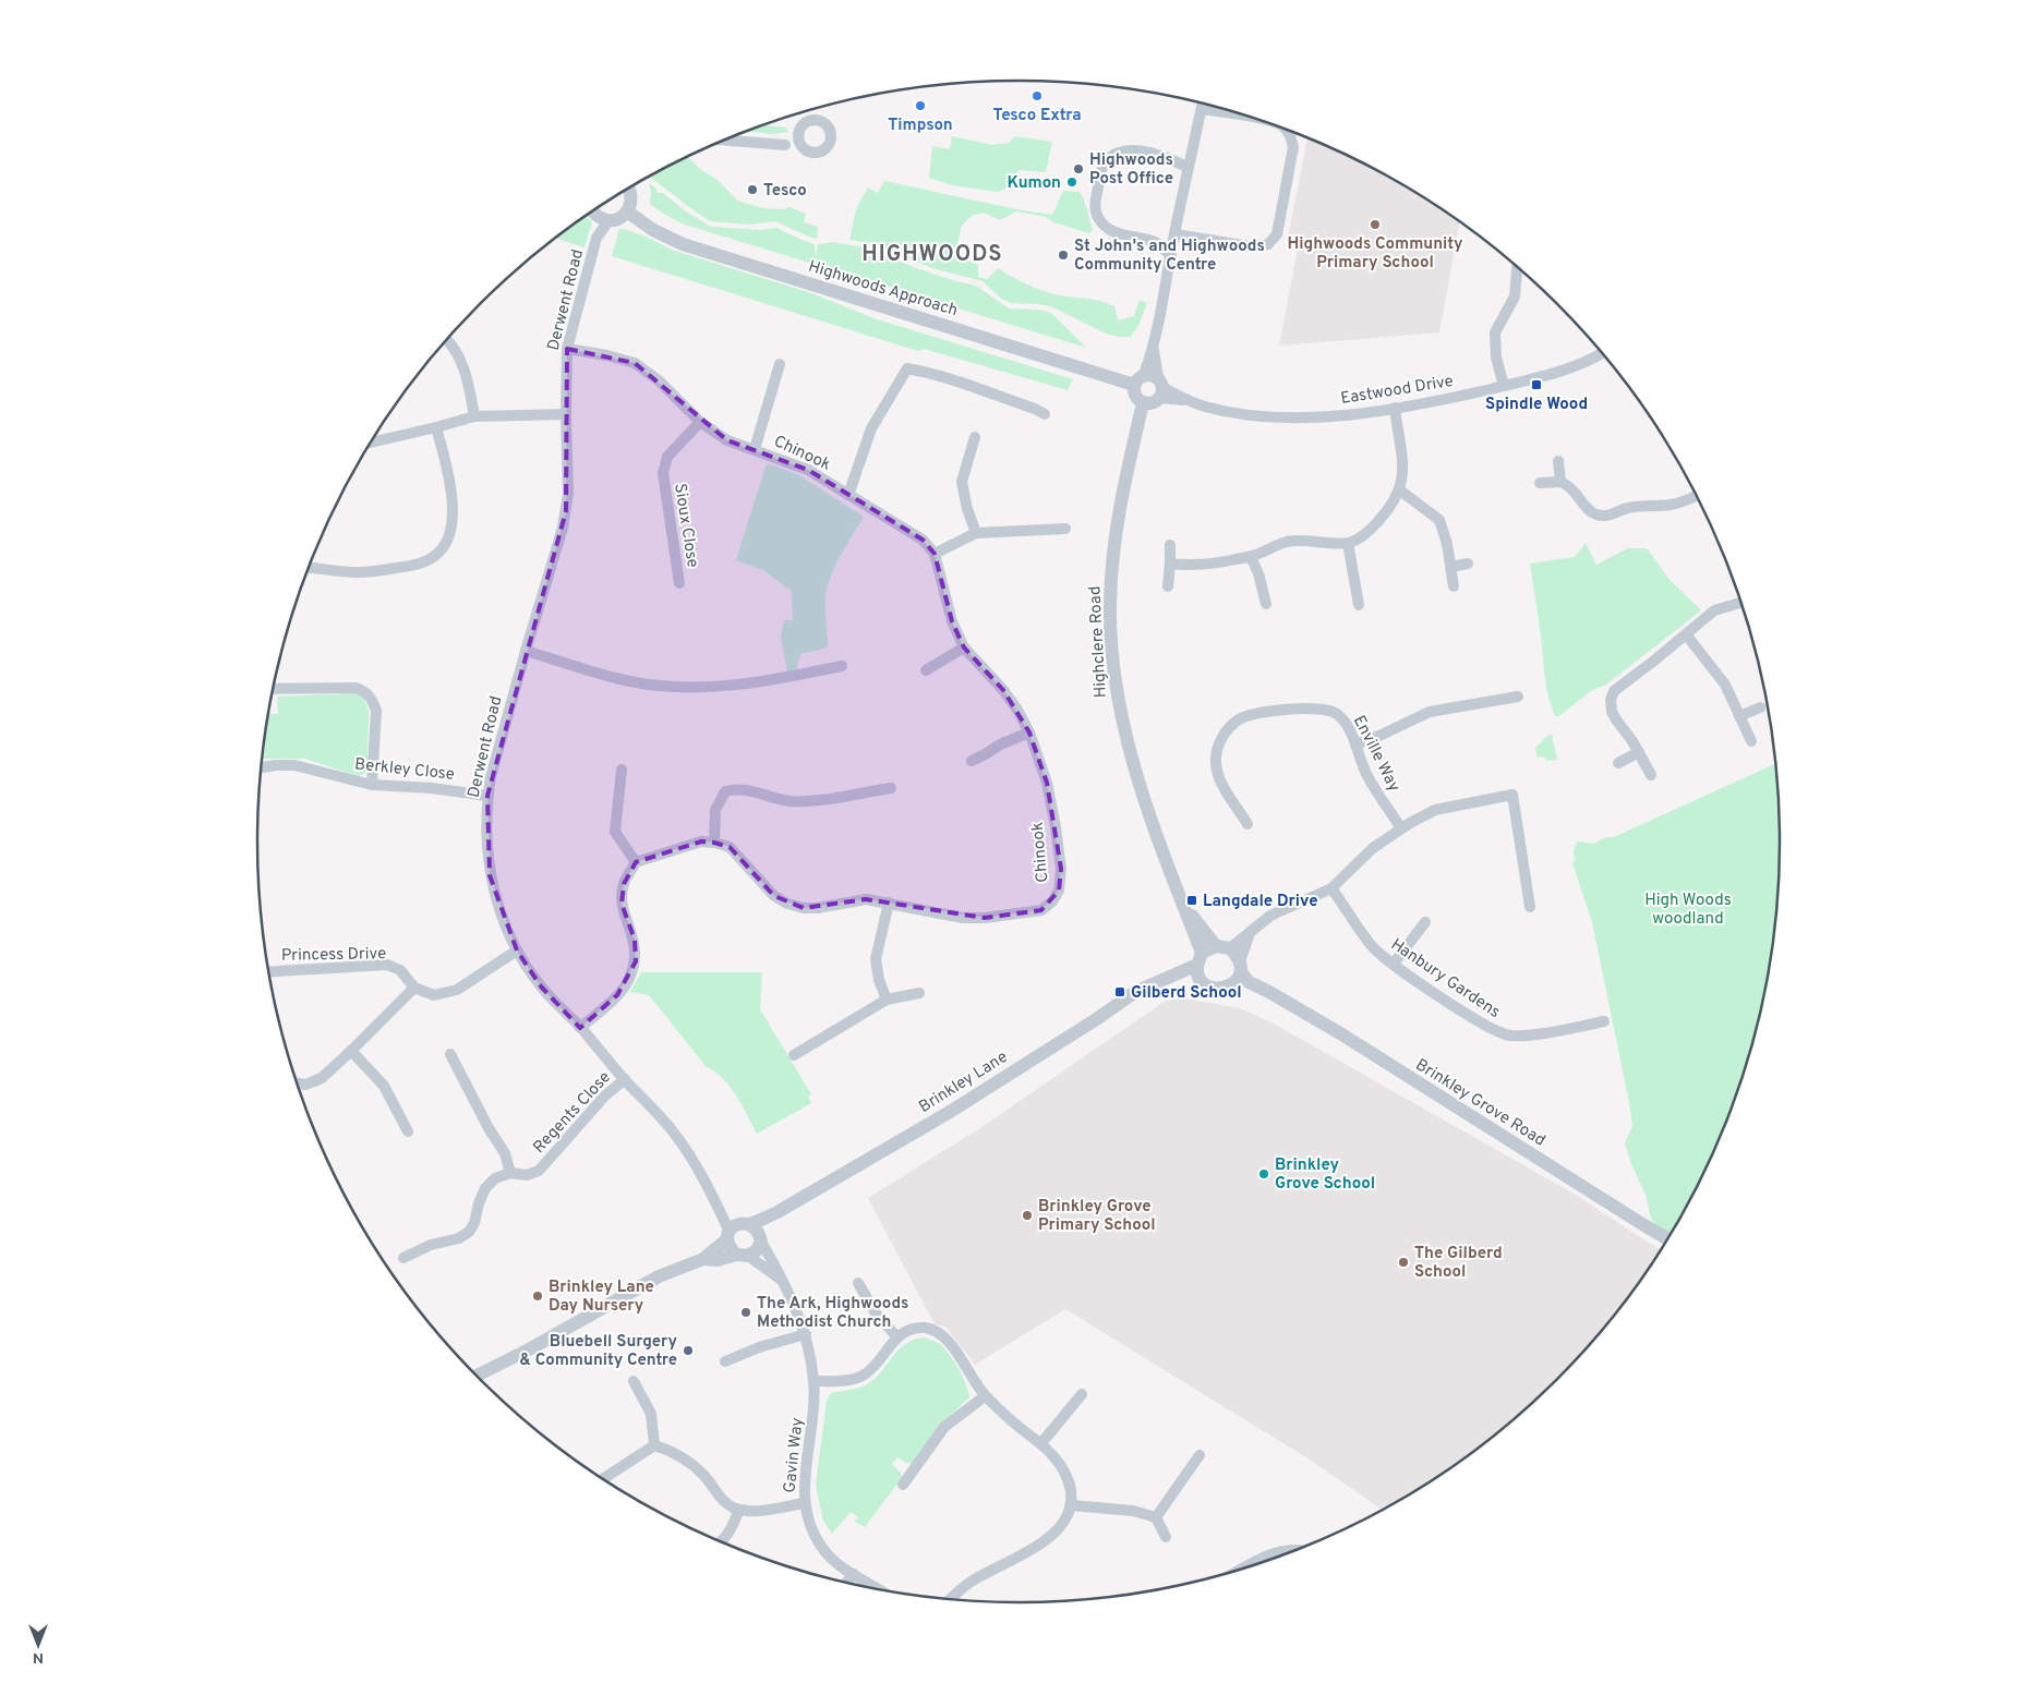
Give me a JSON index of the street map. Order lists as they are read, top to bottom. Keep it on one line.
{"streets":{"street":["Highwoods Approach","Derwent Road","Eastwood Drive","Chinook","Sioux Close","Highclere Road","Enville Way","Berkley Close","Princess Drive","Hanbury Gardens","Brinkley Lane","Brinkley Grove Road","Regents Close","Gavin Way"]},"crossings":[["Highwoods Approach","Eastwood Drive"],["Highwoods Approach","Highclere Road"],["Derwent Road","Chinook"],["Derwent Road","Berkley Close"],["Derwent Road","Brinkley Lane"],["Derwent Road","Regents Close"],["Eastwood Drive","Highclere Road"],["Chinook","Sioux Close"],["Highclere Road","Brinkley Lane"],["Highclere Road","Brinkley Grove Road"],["Brinkley Lane","Brinkley Grove Road"]],"districts":["HIGHWOODS"],"parks":["High Woods woodland"],"places":{"other":["Tesco Extra","Timpson","Highwoods Post Office","Kumon","Tesco","Highwoods Community Primary School","St John's and Highwoods Community Centre","Brinkley Grove School","Brinkley Grove Primary School","The Gilberd School","Brinkley Lane Day Nursery","The Ark, Highwoods Methodist Church","Bluebell Surgery & Community Centre"],"transit":["Spindle Wood","Langdale Drive","Gilberd School"]},"north":"bottom"}
